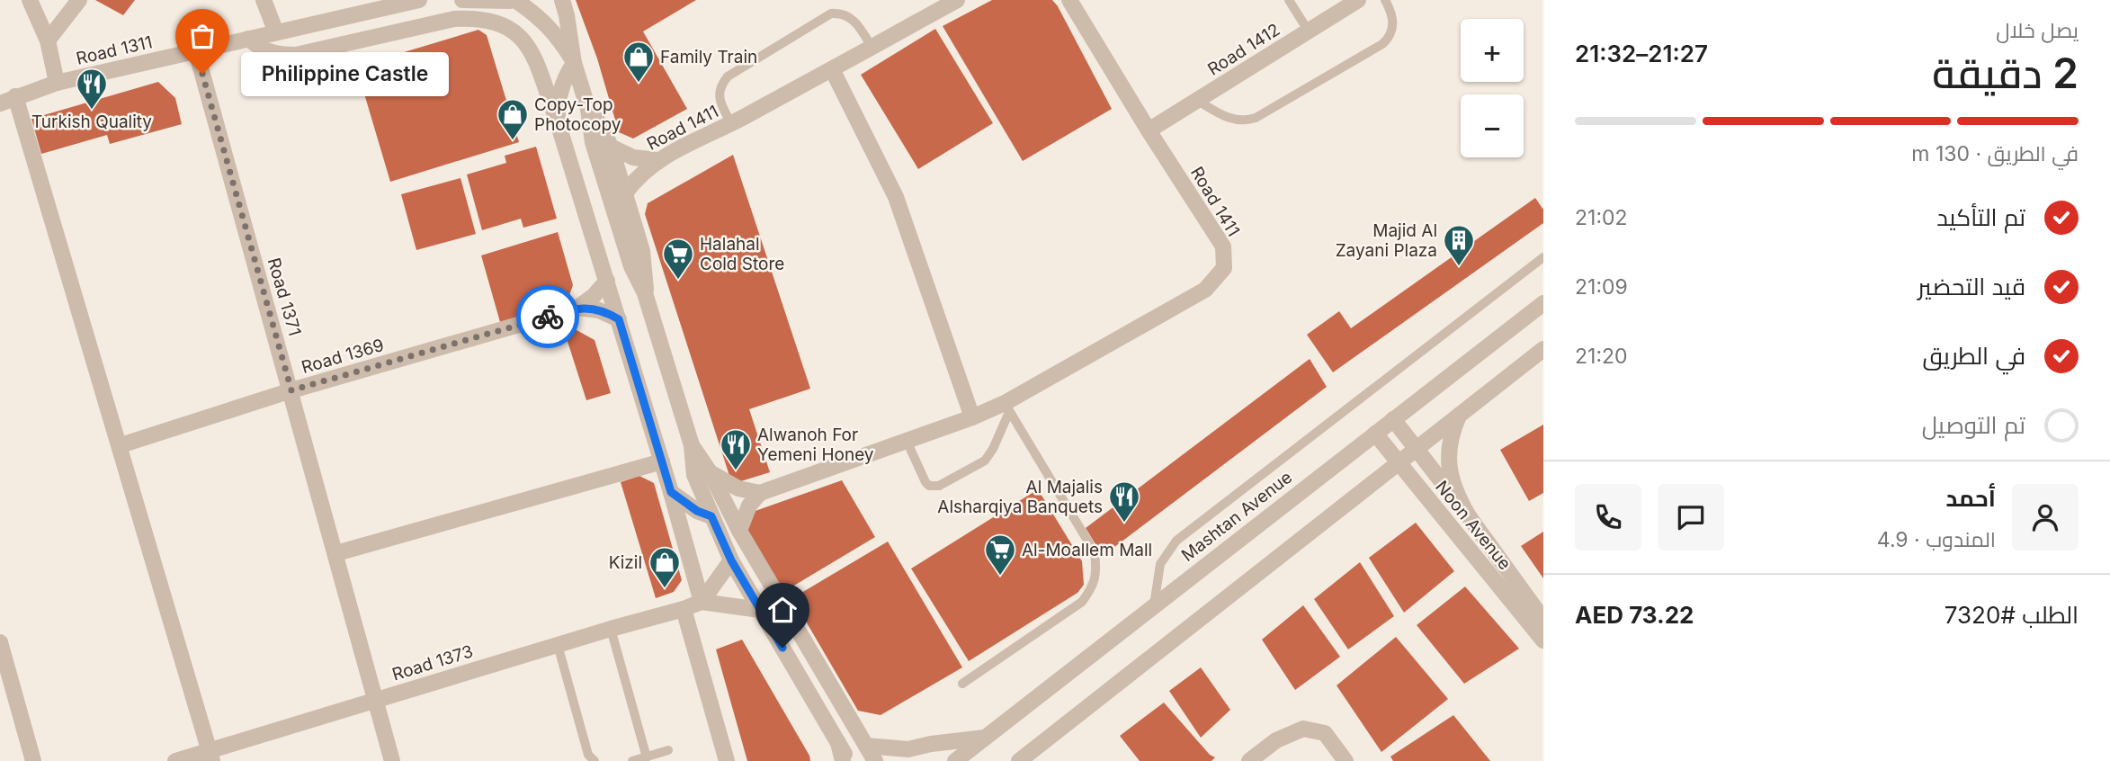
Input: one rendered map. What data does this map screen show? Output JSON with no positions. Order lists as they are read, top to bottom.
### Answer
{
  "streets": {
    "street": [
      "Road 1412",
      "Road 1311",
      "Road 1411",
      "Road 1371",
      "Road 1369",
      "Mashtan Avenue",
      "Noon Avenue",
      "Road 1373"
    ]
  },
  "crossings": [
    ["Road 1412", "Road 1411"],
    ["Road 1311", "Road 1371"],
    ["Road 1371", "Road 1369"],
    ["Road 1371", "Road 1373"],
    ["Mashtan Avenue", "Noon Avenue"]
  ],
  "places": {
    "other": ["Philippine Castle"],
    "shop": ["Family Train", "Copy-Top Photocopy", "Kizil"],
    "restaurant": ["Turkish Quality", "Alwanoh For Yemeni Honey", "Al Majalis Alsharqiya Banquets"],
    "building": ["Majid Al Zayani Plaza"],
    "supermarket": ["Halahal Cold Store", "Al-Moallem Mall"]
  },
  "page": {
    "heading": ["2 دقيقة", "يصل خلال", "21:27–21:32"],
    "panel": [
      "أحمد",
      "المندوب · 4.9",
      "الطلب #7320",
      "AED 73.22"
    ],
    "map_buttons": ["+", "−"],
    "bubble": "Philippine Castle",
    "bar": "في الطريق · 130 m",
    "list": [
      ["تم التأكيد", "21:02"],
      ["قيد التحضير", "21:09"],
      ["في الطريق", "21:20"],
      "تم التوصيل"
    ]
  }
}
